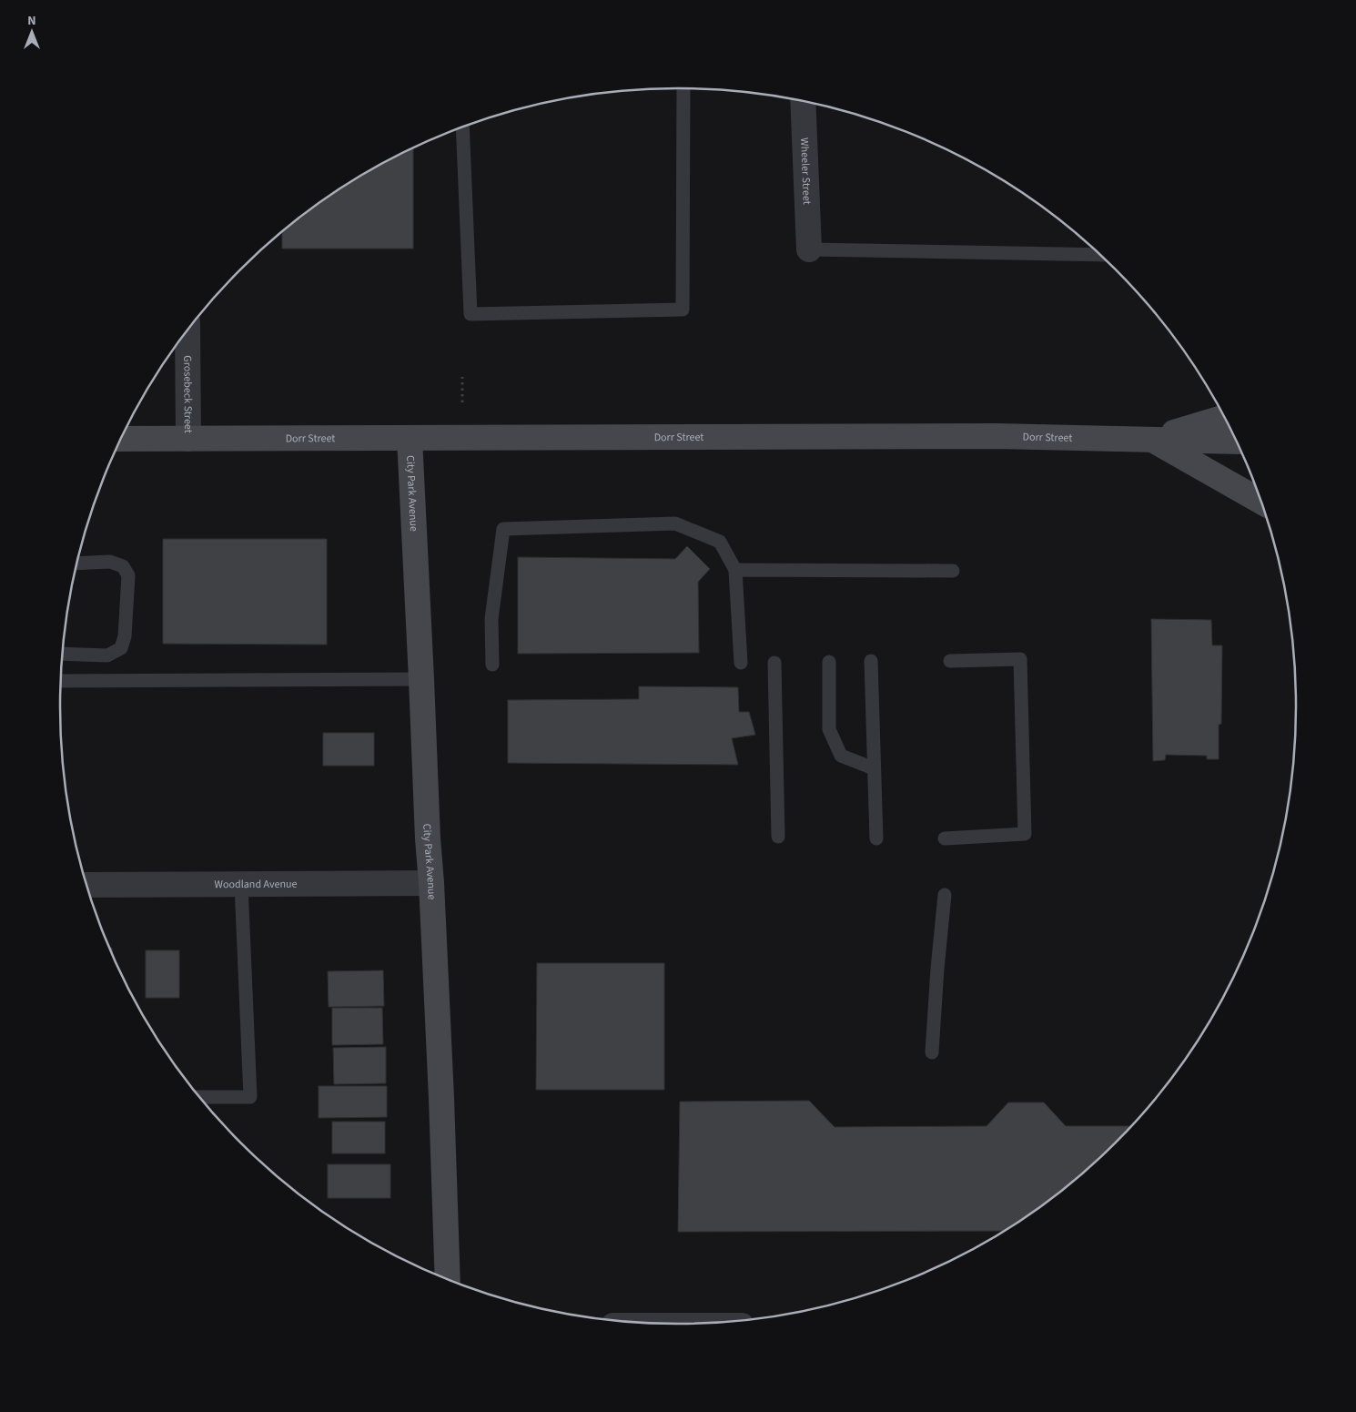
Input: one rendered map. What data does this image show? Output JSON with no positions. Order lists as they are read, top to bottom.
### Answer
{
  "streets": {
    "main road": ["Dorr Street", "City Park Avenue"],
    "street": ["Wheeler Street", "Grosebeck Street", "Woodland Avenue"]
  },
  "crossings": [
    ["Grosebeck Street", "Dorr Street"],
    ["Dorr Street", "City Park Avenue"],
    ["City Park Avenue", "Woodland Avenue"]
  ],
  "north": "top"
}
